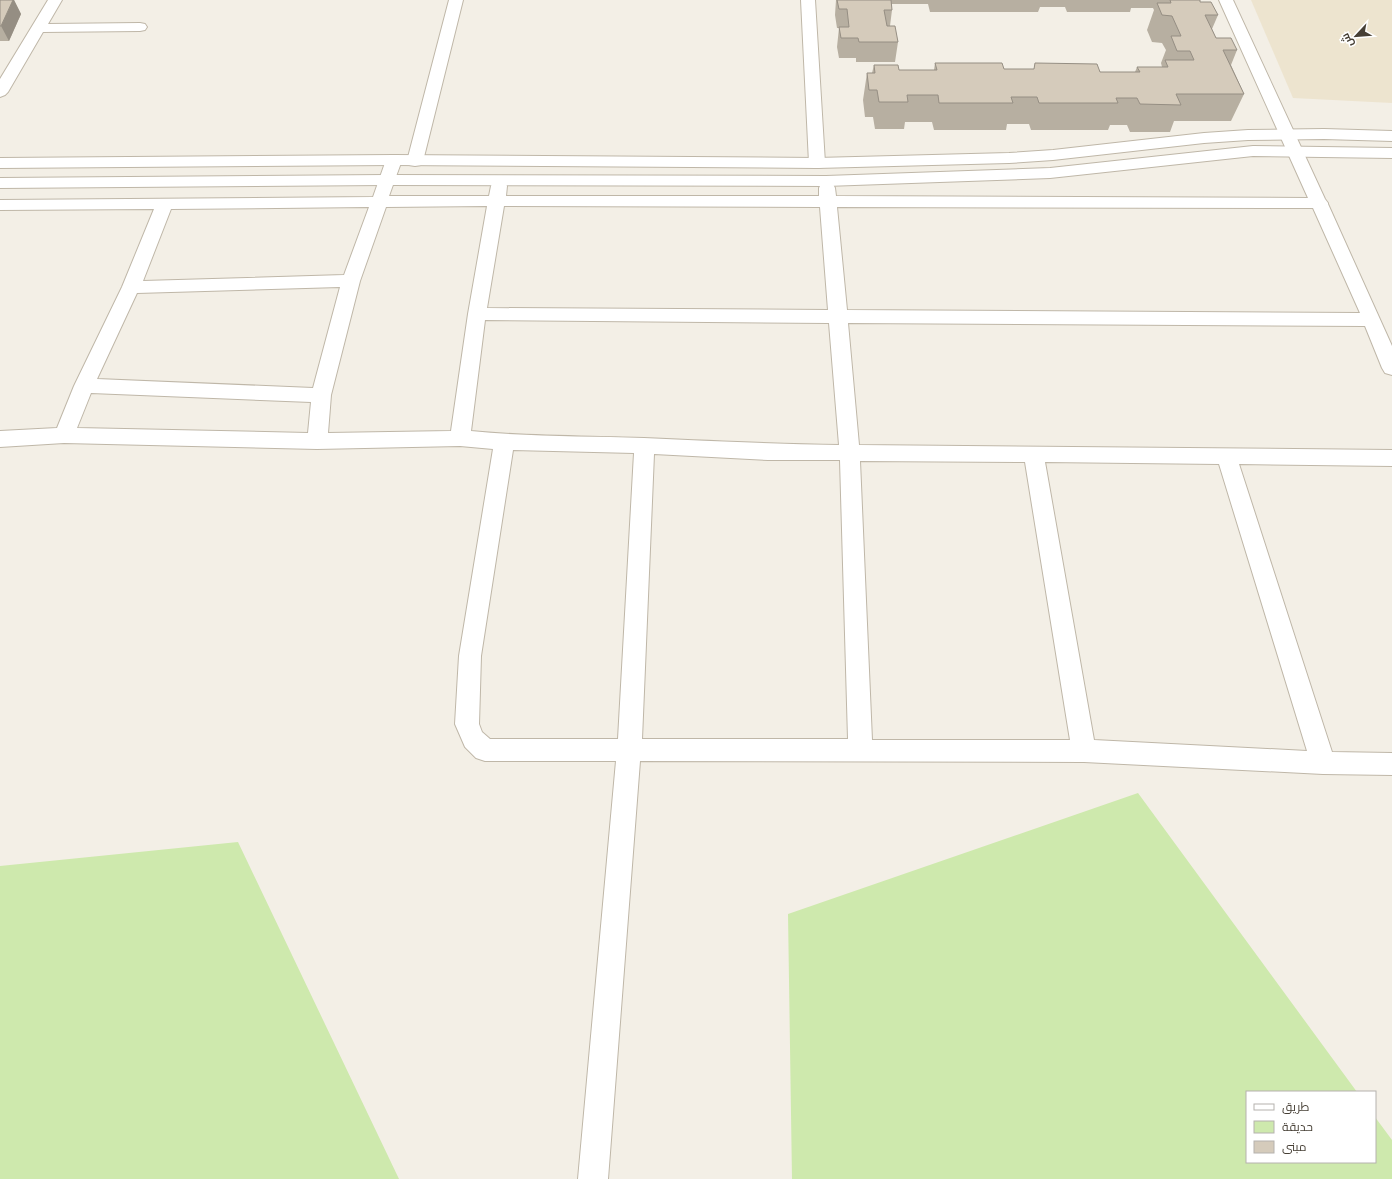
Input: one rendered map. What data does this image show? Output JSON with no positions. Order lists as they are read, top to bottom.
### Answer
{
  "legend": ["طريق", "حديقة", "مبنى"],
  "north": "bottom left"
}
